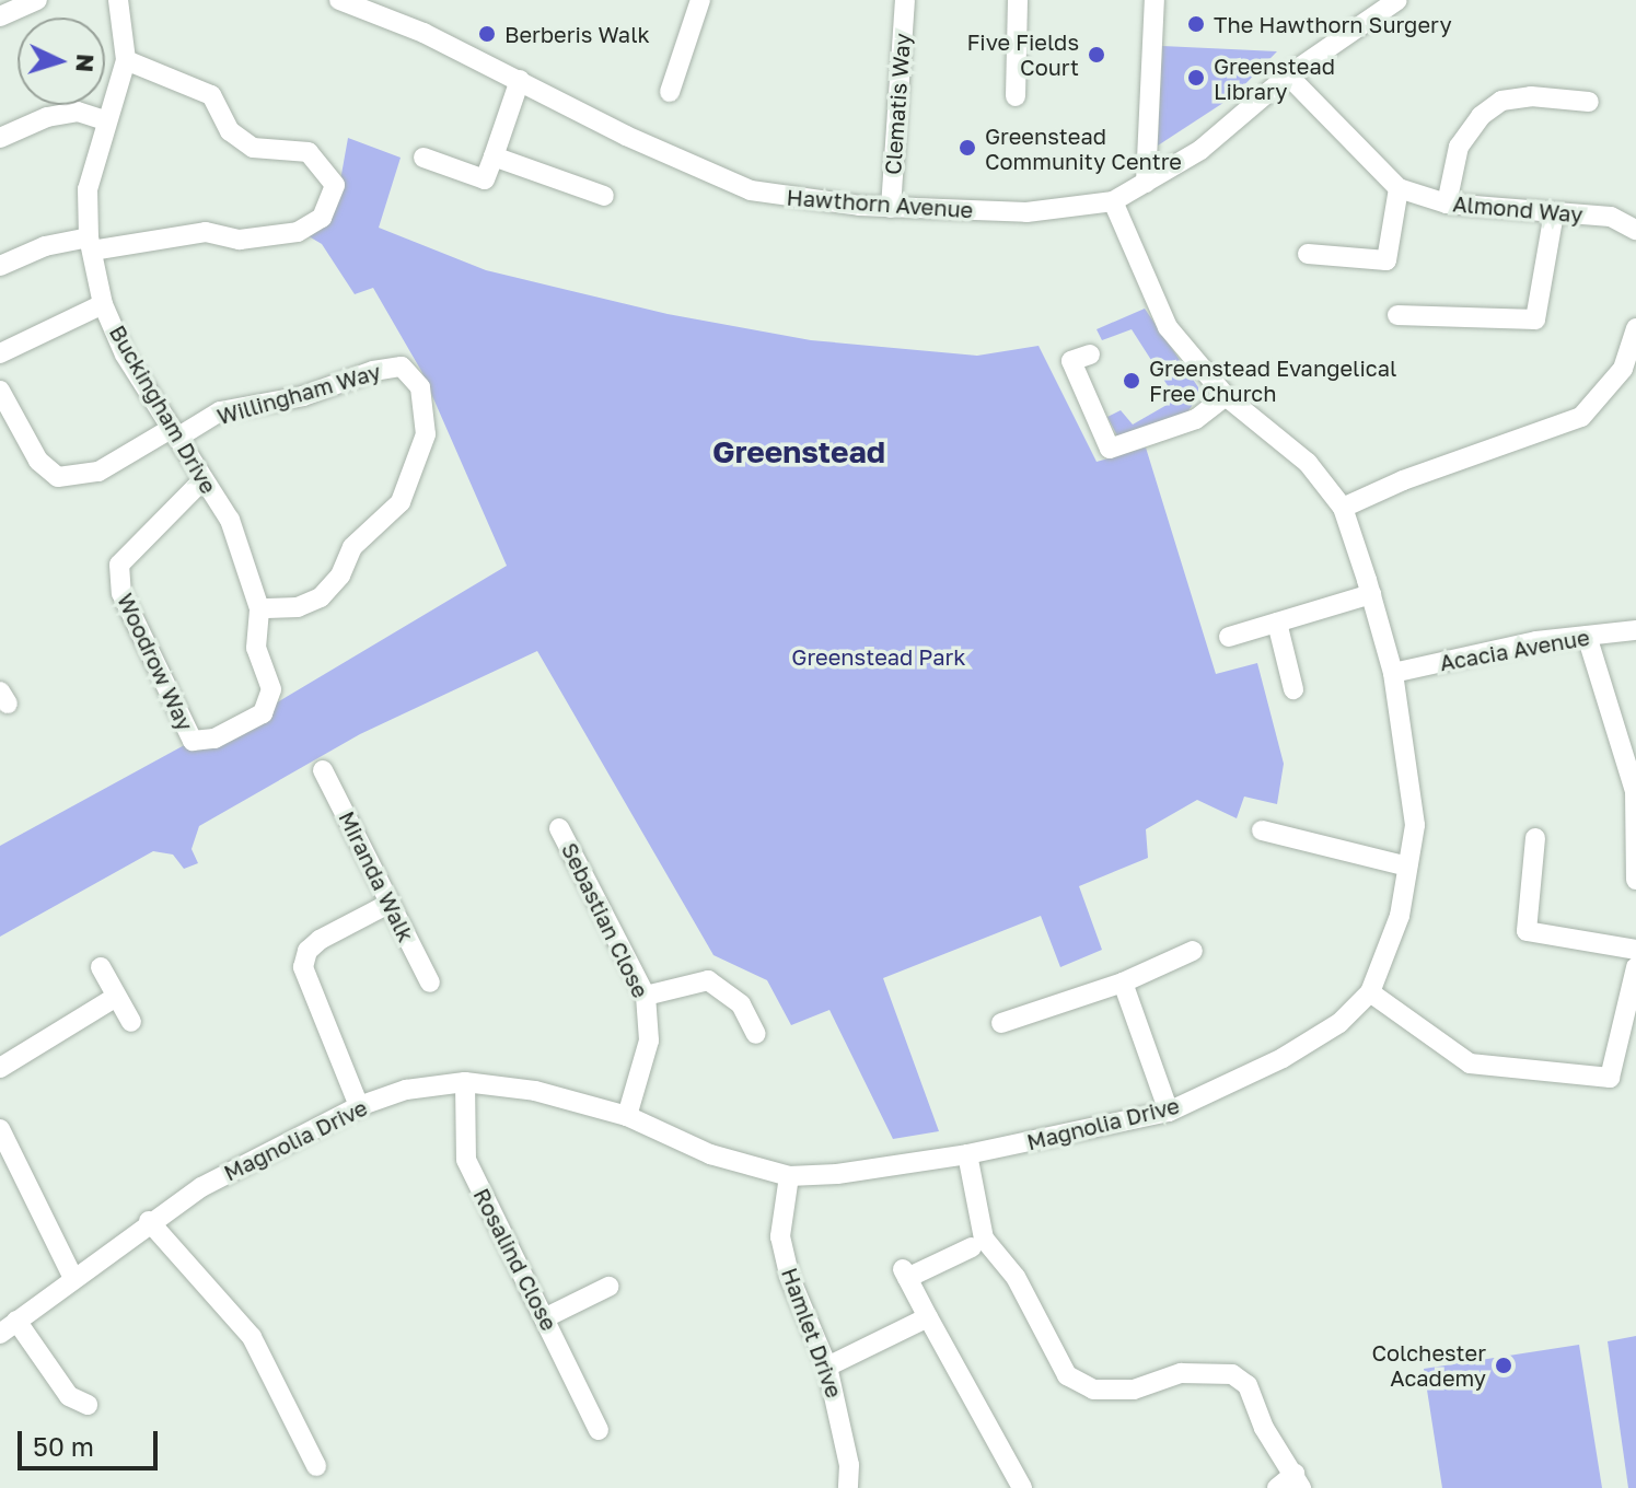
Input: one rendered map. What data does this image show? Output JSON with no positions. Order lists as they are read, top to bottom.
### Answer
{
  "streets": {
    "street": [
      "Clematis Way",
      "Hawthorn Avenue",
      "Almond Way",
      "Willingham Way",
      "Buckingham Drive",
      "Acacia Avenue",
      "Woodrow Way",
      "Miranda Walk",
      "Sebastian Close",
      "Magnolia Drive",
      "Rosalind Close",
      "Hamlet Drive"
    ]
  },
  "crossings": [
    ["Clematis Way", "Hawthorn Avenue"],
    ["Hawthorn Avenue", "Almond Way"],
    ["Hawthorn Avenue", "Magnolia Drive"],
    ["Willingham Way", "Buckingham Drive"],
    ["Willingham Way", "Woodrow Way"],
    ["Buckingham Drive", "Woodrow Way"],
    ["Acacia Avenue", "Magnolia Drive"],
    ["Sebastian Close", "Magnolia Drive"],
    ["Magnolia Drive", "Rosalind Close"],
    ["Magnolia Drive", "Hamlet Drive"]
  ],
  "districts": ["Greenstead"],
  "parks": ["Greenstead Park"],
  "places": [
    "The Hawthorn Surgery",
    "Berberis Walk",
    "Five Fields Court",
    "Greenstead Library",
    "Greenstead Community Centre",
    "Greenstead Evangelical Free Church",
    "Colchester Academy"
  ],
  "scale_bar": "50 m",
  "north": "right"
}
